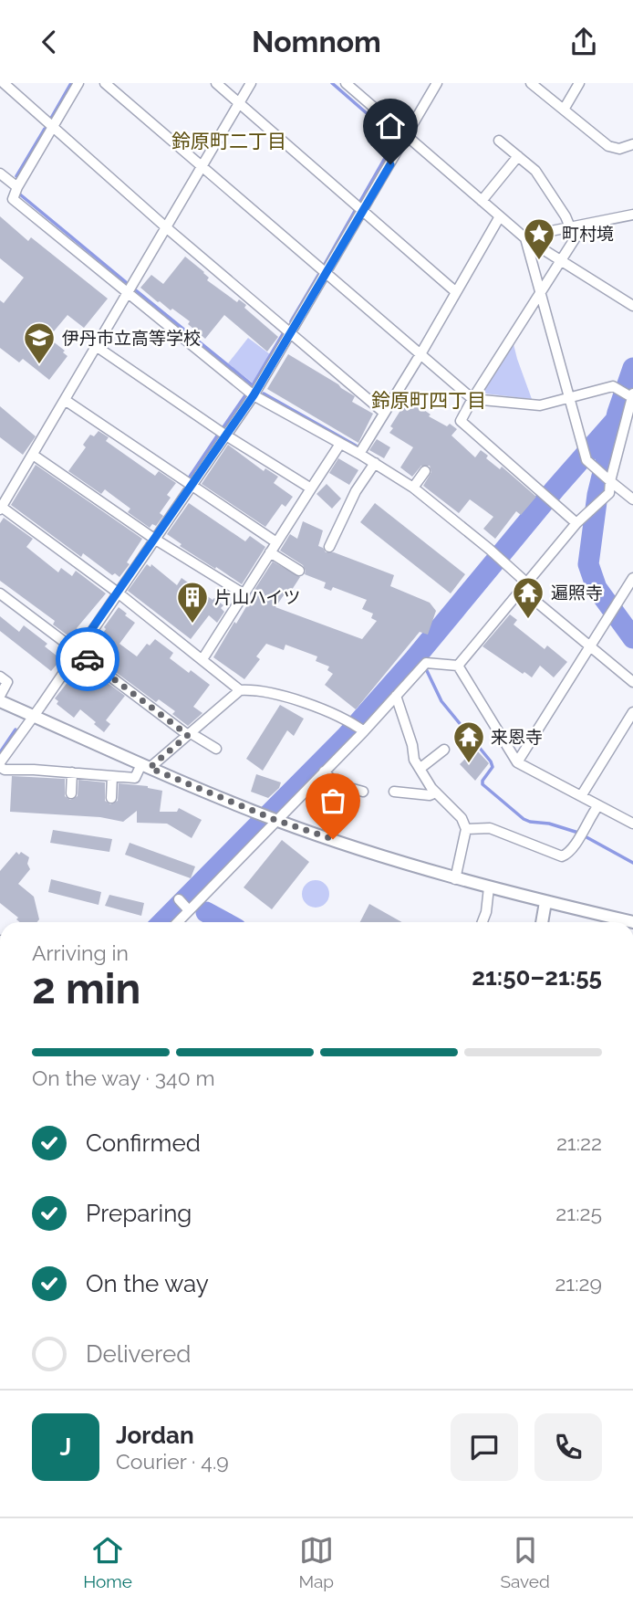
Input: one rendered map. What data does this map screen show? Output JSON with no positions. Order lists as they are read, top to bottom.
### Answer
{
  "districts": ["鈴原町二丁目", "鈴原町四丁目"],
  "places": {
    "place": ["町村境"],
    "school or university": ["伊丹市立高等学校"],
    "temple": ["遍照寺", "来恩寺"],
    "building": ["片山ハイツ"]
  },
  "page": {
    "header": "Nomnom",
    "heading": ["2 min", "Arriving in", "21:50–21:55"],
    "panel": ["Jordan", "Courier · 4.9"],
    "bar": "On the way · 340 m",
    "list": [
      ["Confirmed", "21:22"],
      ["Preparing", "21:25"],
      ["On the way", "21:29"],
      "Delivered"
    ],
    "round": "J",
    "tabs": ["Home", "Map", "Saved"]
  }
}
